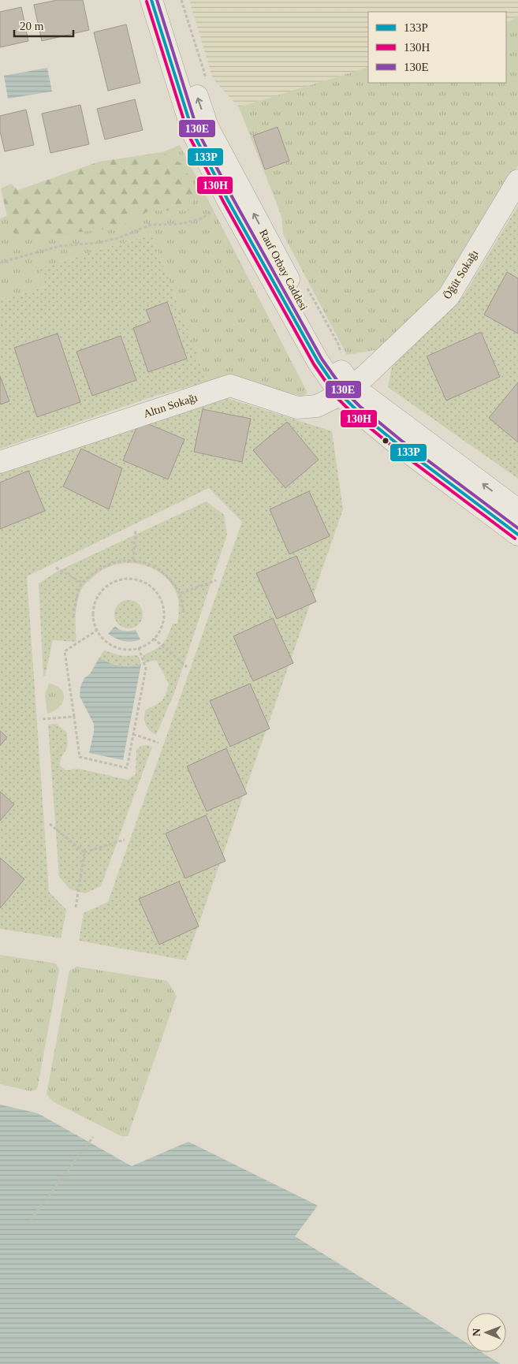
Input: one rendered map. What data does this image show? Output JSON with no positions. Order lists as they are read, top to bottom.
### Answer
{
  "streets": {
    "street": ["Rauf Orbay Caddesi", "Öğüt Sokağı", "Altın Sokağı"]
  },
  "crossings": [
    ["Rauf Orbay Caddesi", "Öğüt Sokağı"],
    ["Rauf Orbay Caddesi", "Altın Sokağı"],
    ["Öğüt Sokağı", "Altın Sokağı"]
  ],
  "lines": ["transit line 133P", "transit line 130E", "transit line 130H"],
  "legend": ["133P", "130H", "130E"],
  "scale_bar": "20 m",
  "north": "left"
}
